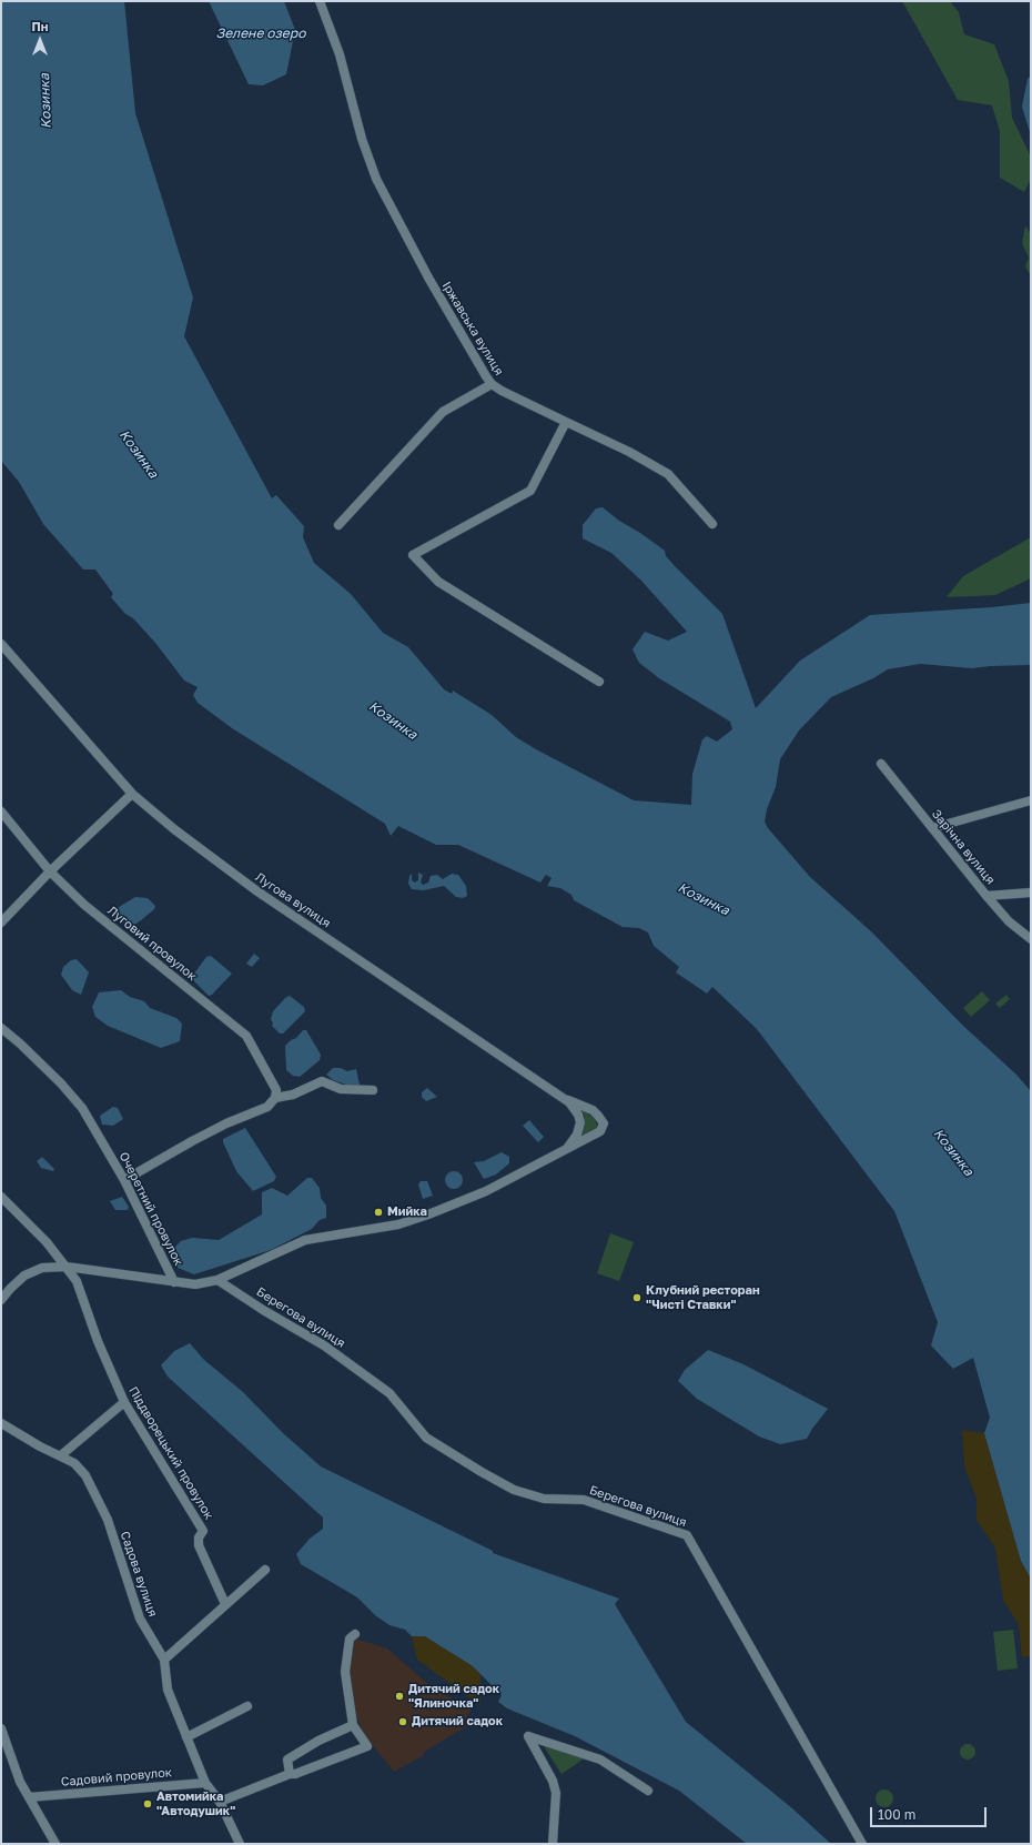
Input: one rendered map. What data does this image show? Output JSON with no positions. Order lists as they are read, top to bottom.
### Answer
{
  "streets": {
    "street": [
      "Іржавська вулиця",
      "Зарічна вулиця",
      "Лугова вулиця",
      "Луговий провулок",
      "Очеретний провулок",
      "Берегова вулиця",
      "Піддворецький провулок",
      "Садова вулиця",
      "Садовий провулок"
    ]
  },
  "crossings": [
    ["Садова вулиця", "Садовий провулок"]
  ],
  "water": ["Зелене озеро", "Козинка"],
  "places": [
    "Мийка",
    "Клубний ресторан \"Чисті Ставки\"",
    "Дитячий садок \"Ялиночка\"",
    "Дитячий садок",
    "Автомийка \"Автодушик\""
  ],
  "scale_bar": "100 m",
  "north": "top"
}
